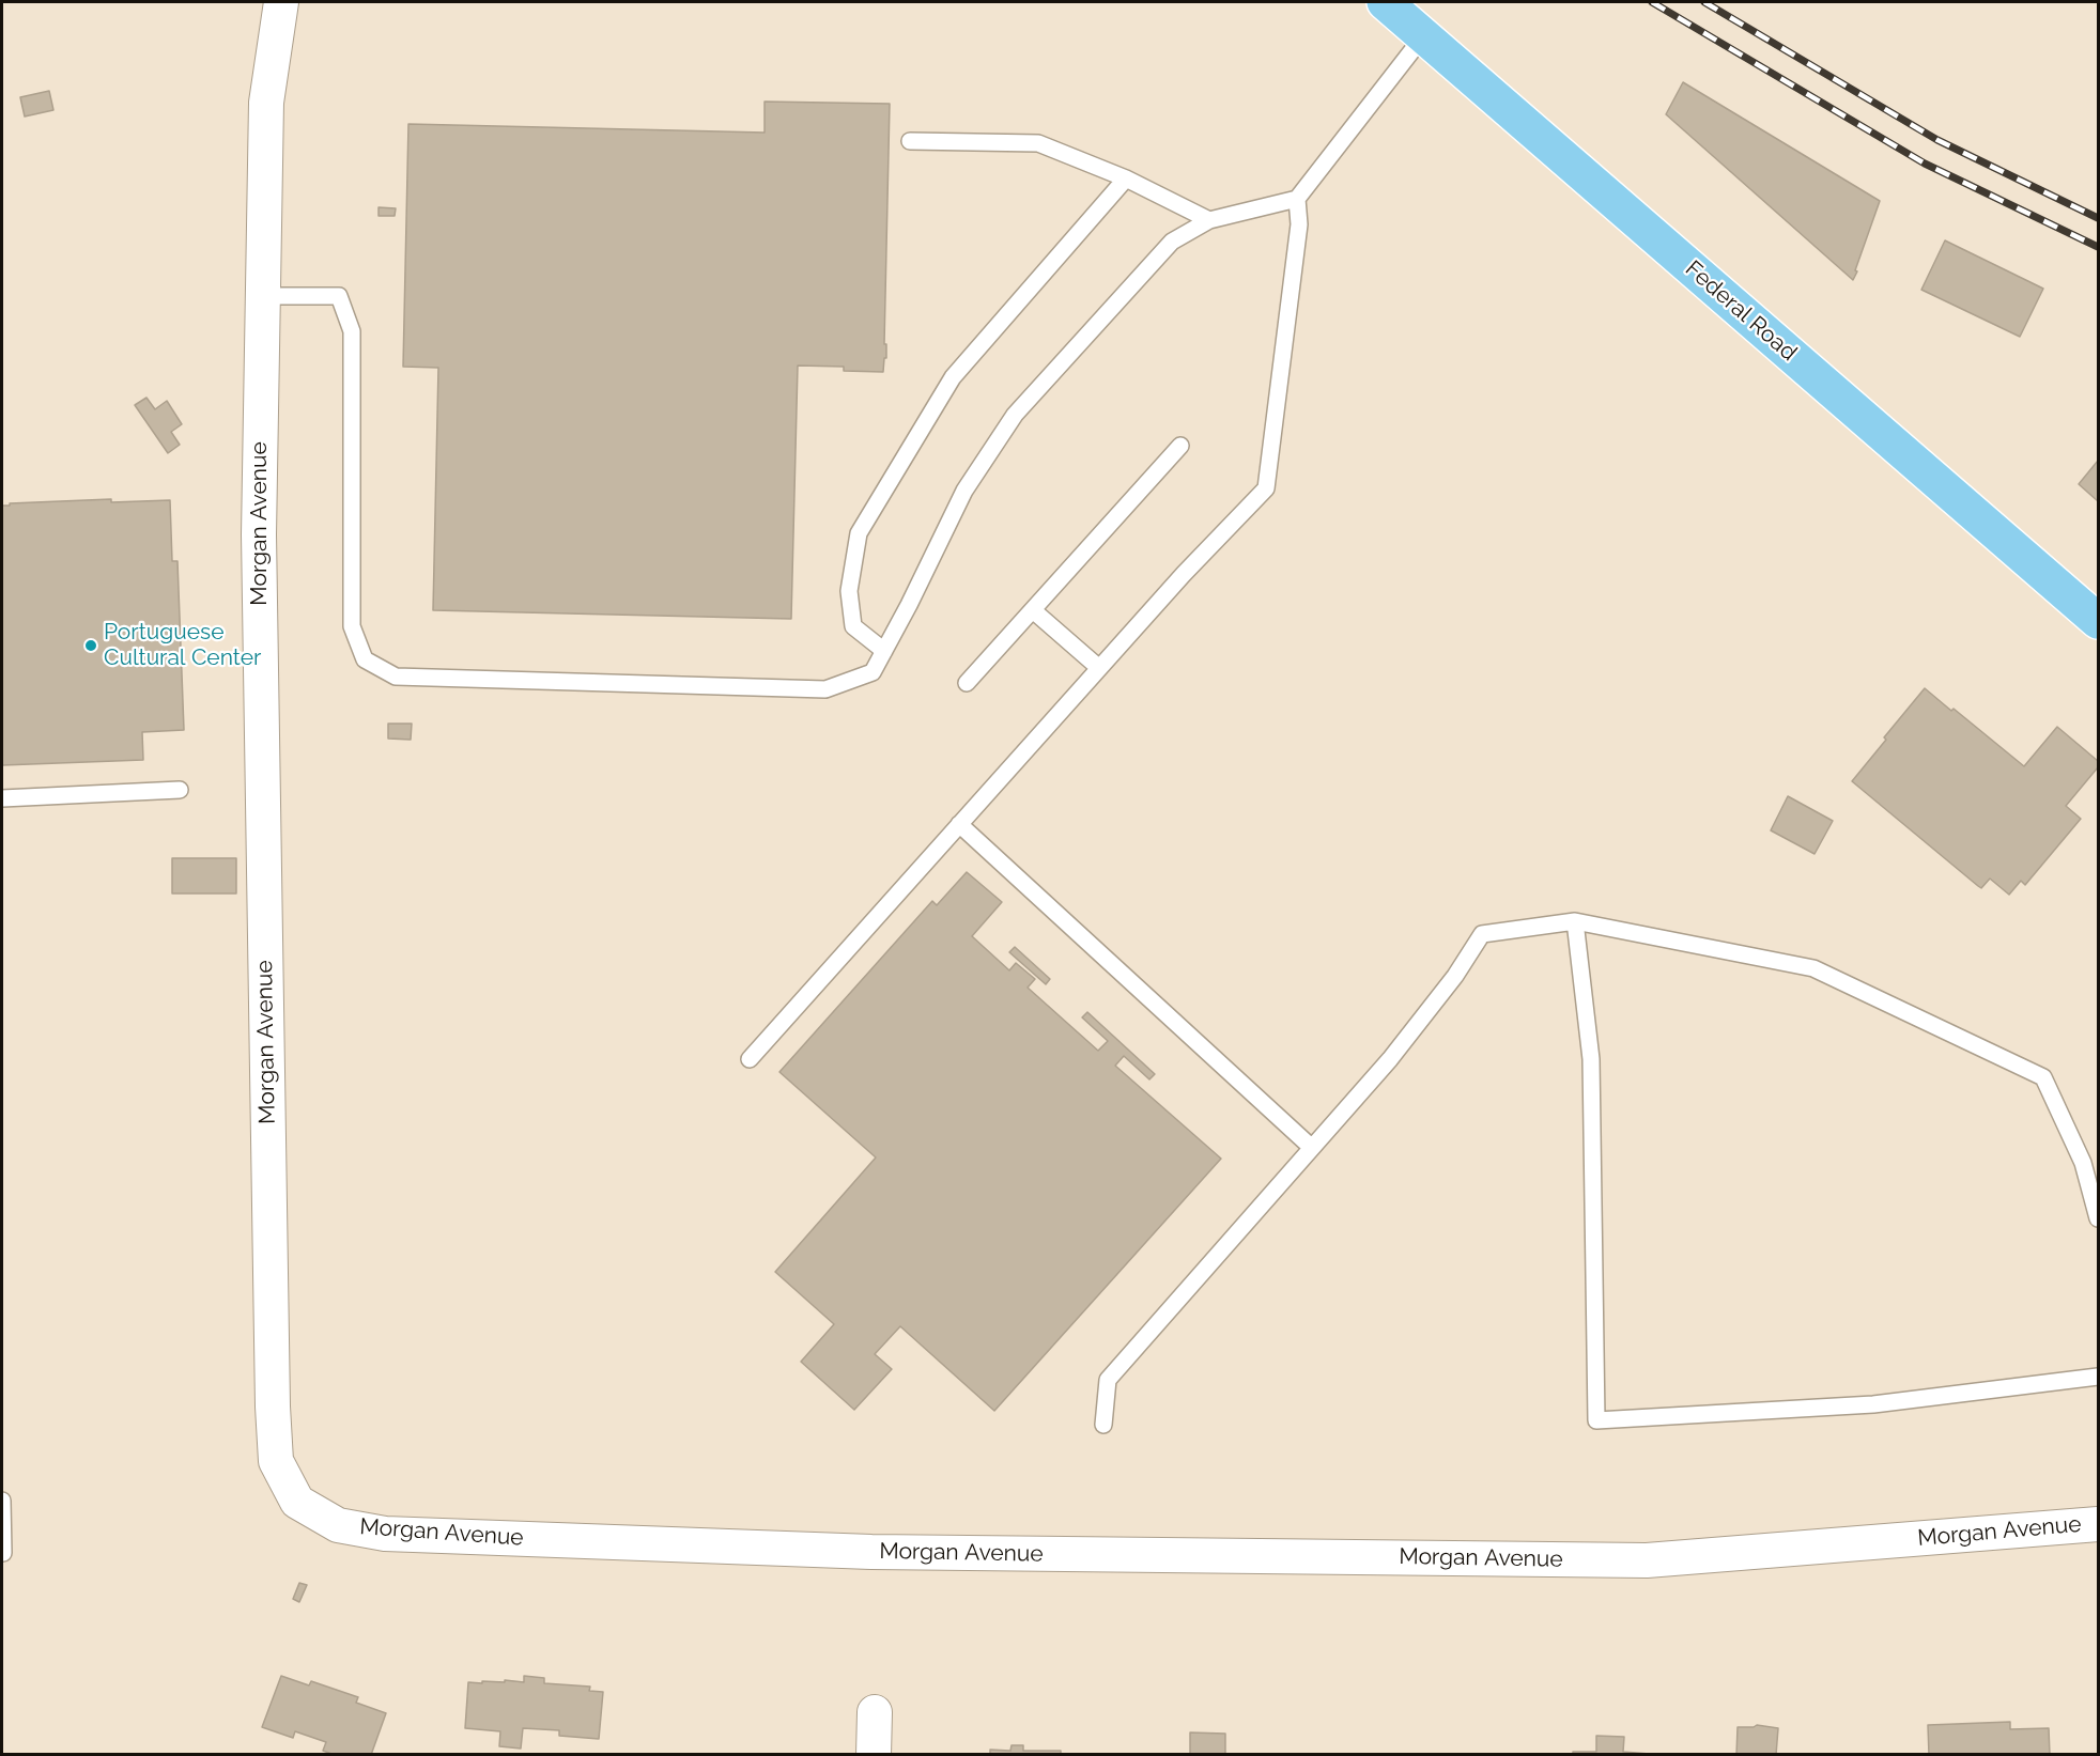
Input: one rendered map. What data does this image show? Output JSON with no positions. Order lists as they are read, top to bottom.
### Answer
{
  "streets": {
    "main road": ["Federal Road"],
    "street": ["Morgan Avenue"]
  },
  "places": ["Portuguese Cultural Center"]
}
